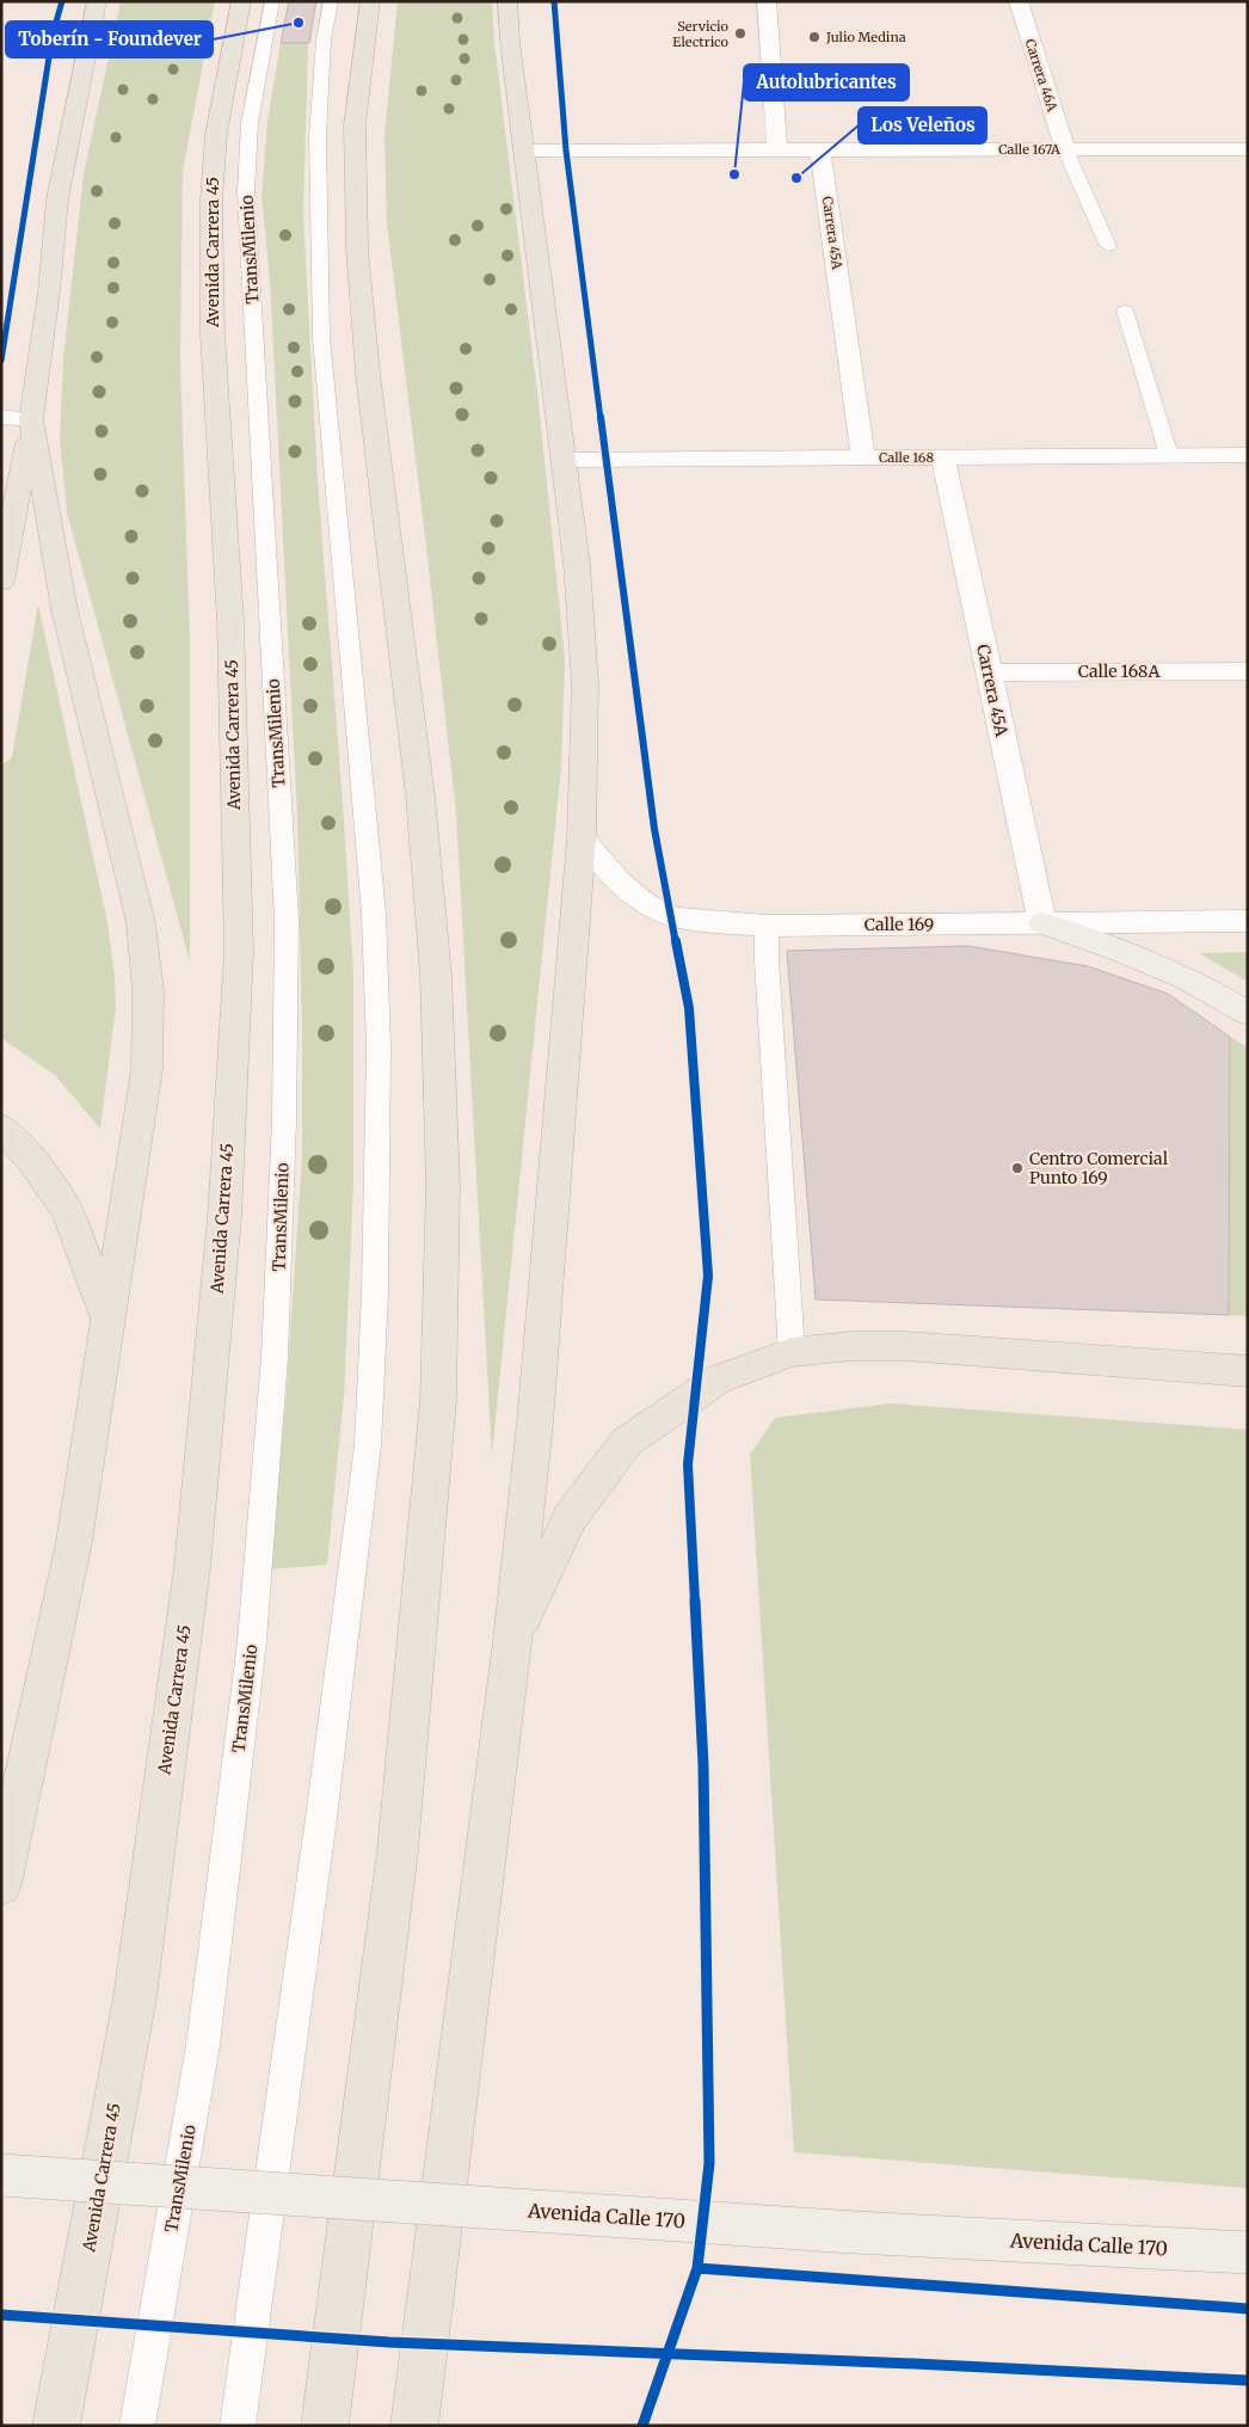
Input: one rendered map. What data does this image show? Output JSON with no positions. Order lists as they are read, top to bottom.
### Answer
{
  "streets": {
    "highway": ["Avenida Carrera 45"],
    "main road": ["Avenida Calle 170"],
    "street": [
      "Carrera 46A",
      "Calle 167A",
      "Carrera 45A",
      "Calle 168",
      "Calle 168A",
      "Calle 169"
    ],
    "lane": ["TransMilenio"]
  },
  "crossings": [
    ["Carrera 46A", "Calle 167A"],
    ["Calle 167A", "Carrera 45A"],
    ["Carrera 45A", "Calle 168"],
    ["Carrera 45A", "Calle 168A"],
    ["Carrera 45A", "Calle 169"]
  ],
  "places": [
    "Toberín - Foundever",
    "Servicio Electrico",
    "Julio Medina",
    "Autolubricantes",
    "Los Veleños",
    "Centro Comercial Punto 169"
  ]
}
